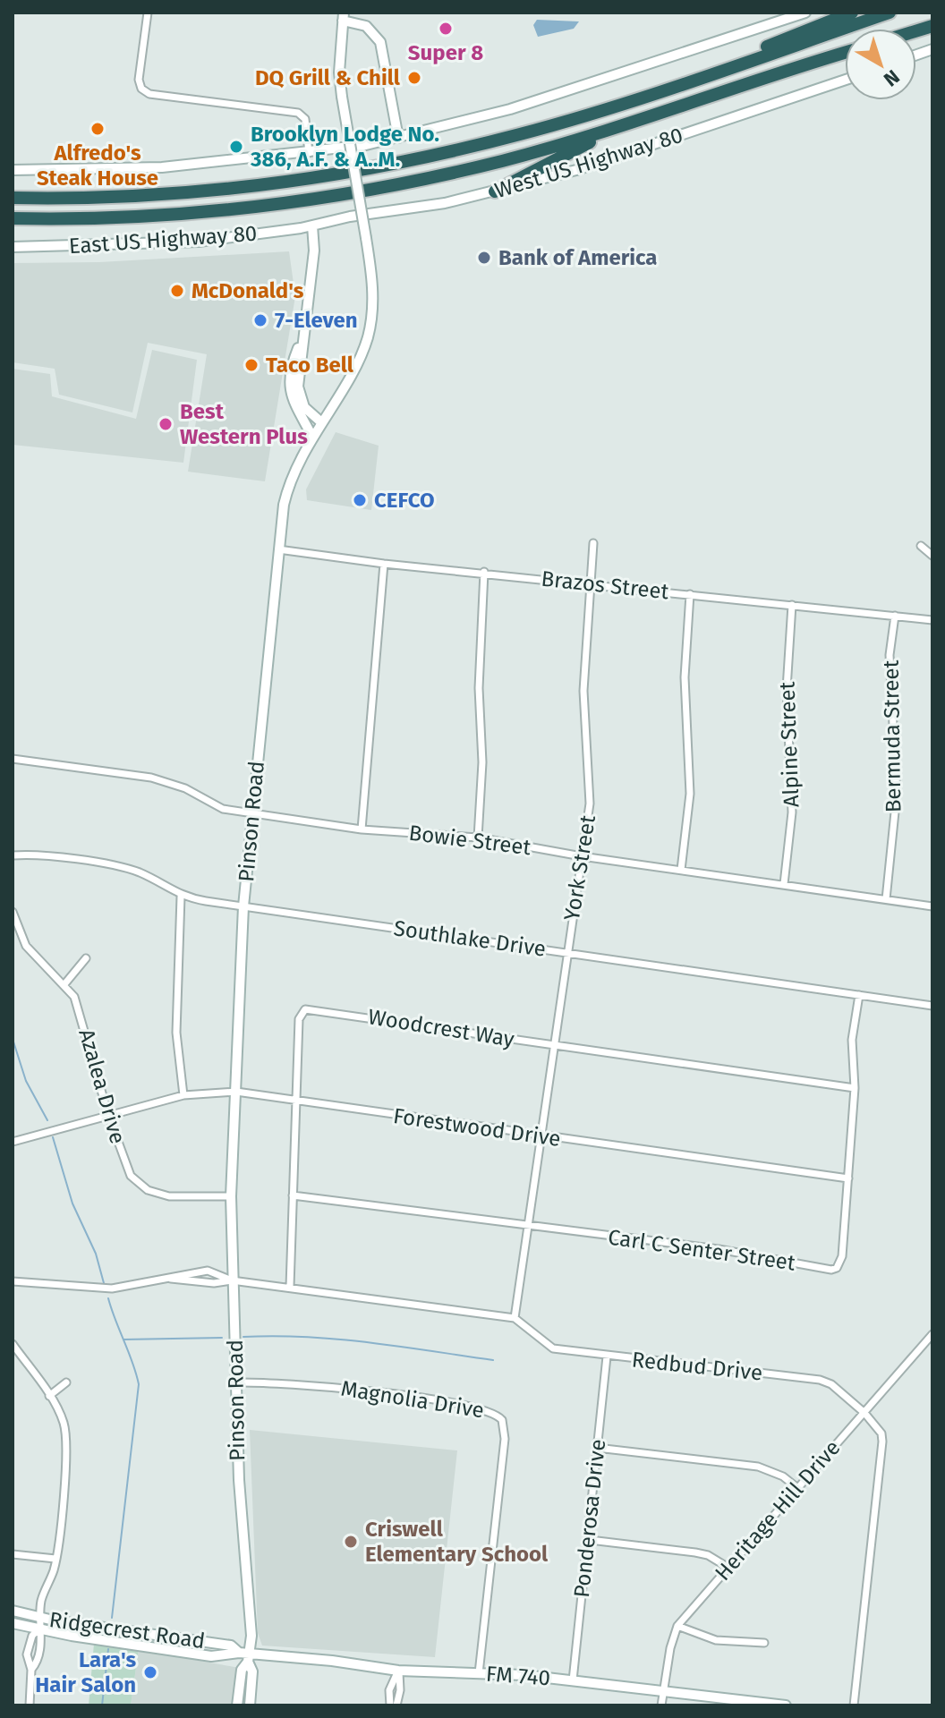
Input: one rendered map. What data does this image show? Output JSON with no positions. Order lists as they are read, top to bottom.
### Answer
{
  "streets": {
    "main road": [
      "West US Highway 80",
      "East US Highway 80",
      "Pinson Road",
      "Ridgecrest Road",
      "FM 740"
    ],
    "street": [
      "Brazos Street",
      "Bermuda Street",
      "Alpine Street",
      "Bowie Street",
      "York Street",
      "Southlake Drive",
      "Woodcrest Way",
      "Azalea Drive",
      "Forestwood Drive",
      "Carl C Senter Street",
      "Redbud Drive",
      "Magnolia Drive",
      "Heritage Hill Drive",
      "Ponderosa Drive"
    ]
  },
  "crossings": [
    ["West US Highway 80", "East US Highway 80"],
    ["Brazos Street", "Bermuda Street"],
    ["Brazos Street", "Alpine Street"],
    ["Brazos Street", "Pinson Road"],
    ["Brazos Street", "York Street"],
    ["Bermuda Street", "Bowie Street"],
    ["Alpine Street", "Bowie Street"],
    ["Pinson Road", "Bowie Street"],
    ["Pinson Road", "Southlake Drive"],
    ["Pinson Road", "Azalea Drive"],
    ["Pinson Road", "Forestwood Drive"],
    ["Pinson Road", "Magnolia Drive"],
    ["Pinson Road", "Ridgecrest Road"],
    ["Pinson Road", "FM 740"],
    ["Bowie Street", "York Street"],
    ["York Street", "Southlake Drive"],
    ["York Street", "Woodcrest Way"],
    ["York Street", "Forestwood Drive"],
    ["York Street", "Carl C Senter Street"],
    ["York Street", "Redbud Drive"],
    ["Southlake Drive", "Carl C Senter Street"],
    ["Woodcrest Way", "Forestwood Drive"],
    ["Woodcrest Way", "Carl C Senter Street"],
    ["Azalea Drive", "Forestwood Drive"],
    ["Forestwood Drive", "Carl C Senter Street"],
    ["Redbud Drive", "Heritage Hill Drive"],
    ["Redbud Drive", "Ponderosa Drive"],
    ["Magnolia Drive", "FM 740"],
    ["Heritage Hill Drive", "FM 740"],
    ["Ponderosa Drive", "FM 740"],
    ["Ridgecrest Road", "FM 740"]
  ],
  "places": [
    "Super 8",
    "DQ Grill & Chill",
    "Alfredo's Steak House",
    "Brooklyn Lodge No. 386, A.F. & A..M.",
    "Bank of America",
    "McDonald's",
    "7-Eleven",
    "Taco Bell",
    "Best Western Plus",
    "CEFCO",
    "Criswell Elementary School",
    "Lara's Hair Salon"
  ],
  "north": "bottom right"
}
